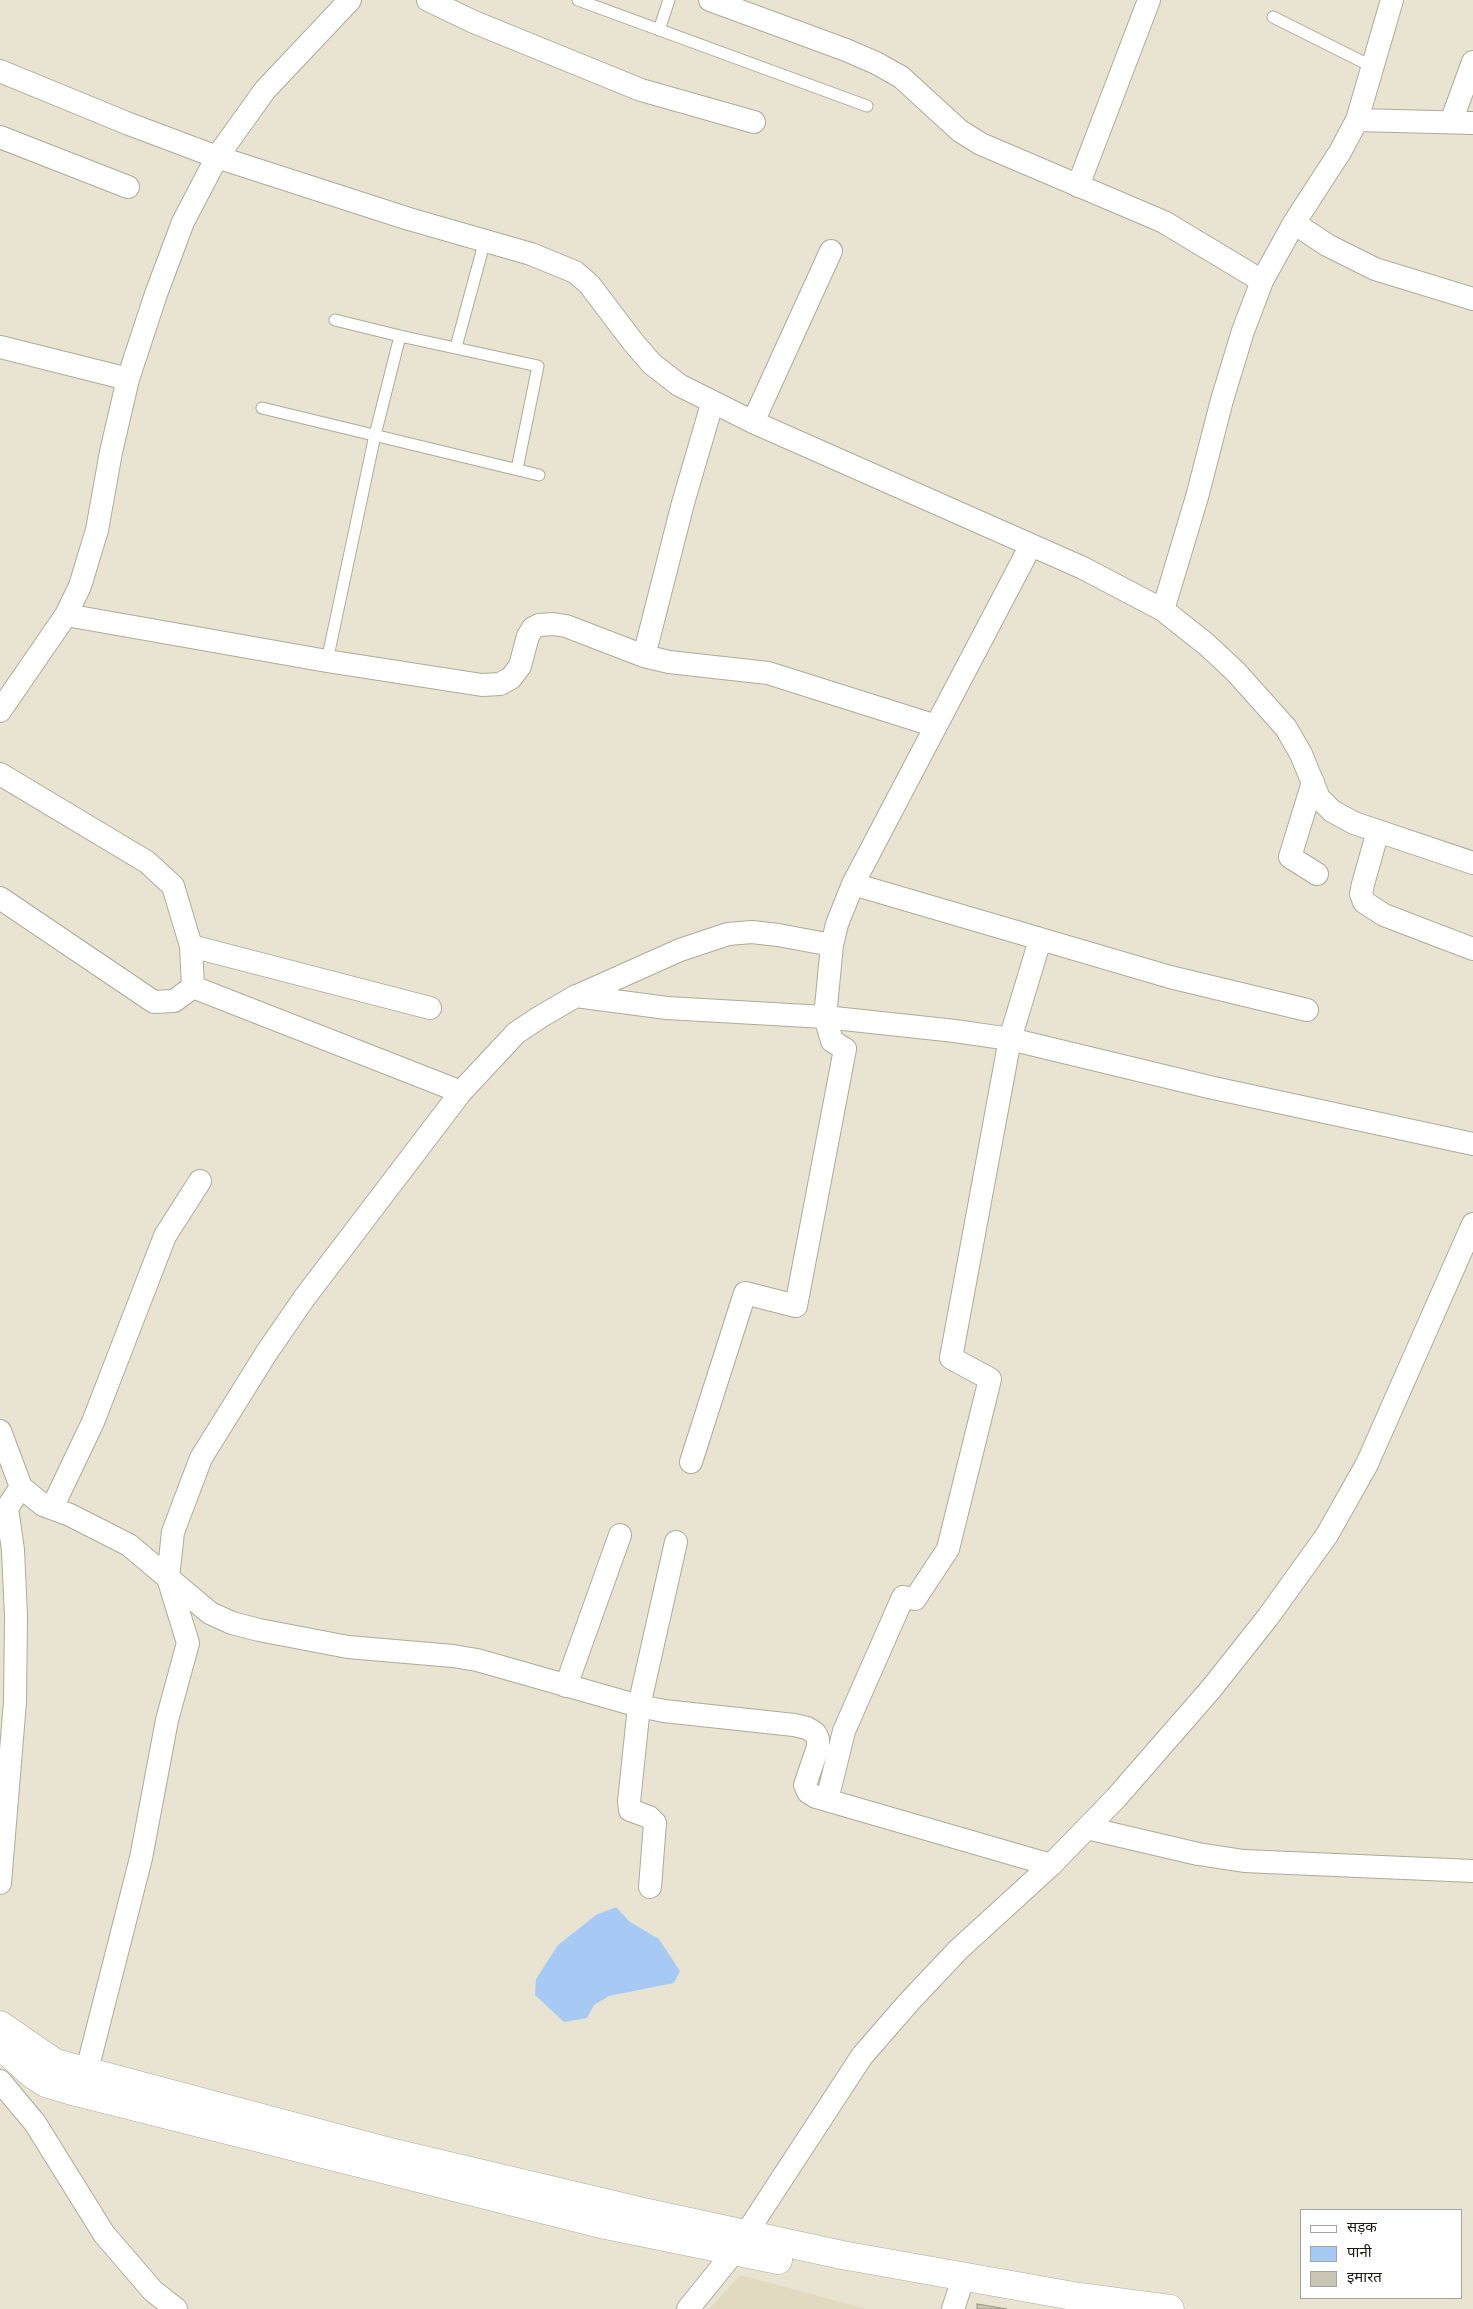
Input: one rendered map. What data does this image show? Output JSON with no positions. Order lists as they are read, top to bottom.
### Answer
{
  "legend": ["सड़क", "पानी", "इमारत"]
}
